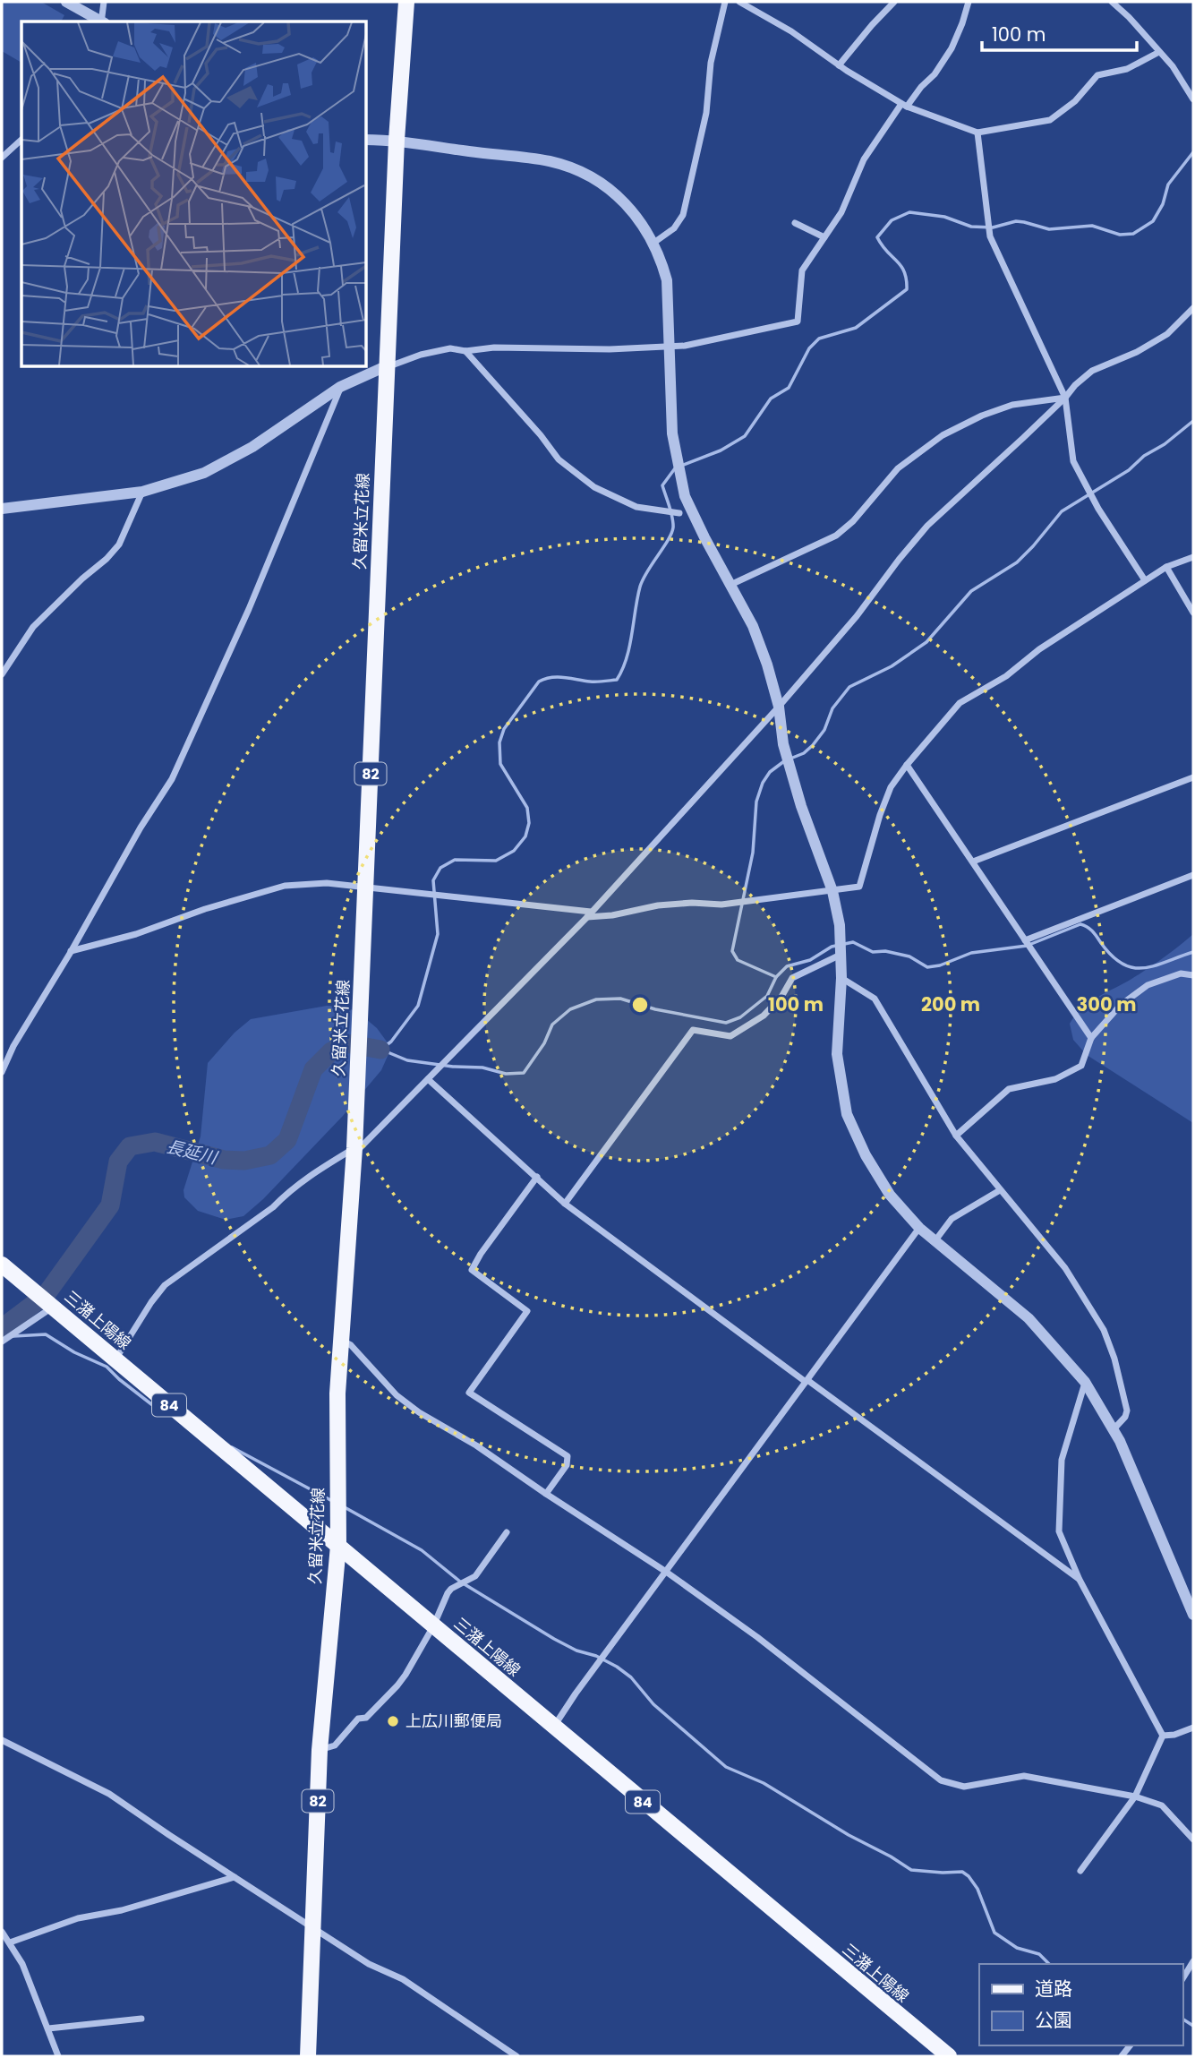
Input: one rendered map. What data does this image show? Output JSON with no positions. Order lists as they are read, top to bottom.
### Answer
{
  "streets": {
    "main road": [
      "久留米立花線",
      "82",
      "三潴上陽線",
      "84"
    ]
  },
  "crossings": [
    ["久留米立花線", "三潴上陽線"]
  ],
  "water": ["長延川"],
  "places": ["上広川郵便局"],
  "legend": ["道路", "公園"],
  "scale_bar": "100 m",
  "rings": ["100 m", "200 m", "300 m"]
}
